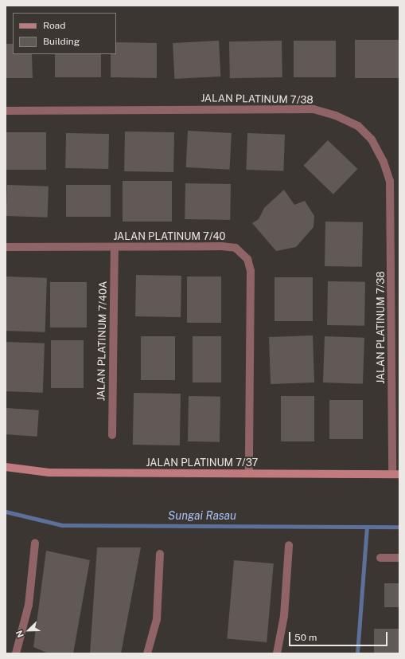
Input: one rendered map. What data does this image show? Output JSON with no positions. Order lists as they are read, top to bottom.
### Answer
{
  "streets": {
    "street": [
      "JALAN PLATINUM 7/38",
      "JALAN PLATINUM 7/40",
      "JALAN PLATINUM 7/40A",
      "JALAN PLATINUM 7/37"
    ]
  },
  "crossings": [
    ["JALAN PLATINUM 7/38", "JALAN PLATINUM 7/37"],
    ["JALAN PLATINUM 7/40", "JALAN PLATINUM 7/40A"],
    ["JALAN PLATINUM 7/40", "JALAN PLATINUM 7/37"]
  ],
  "water": ["Sungai Rasau"],
  "legend": ["Road", "Building"],
  "scale_bar": "50 m",
  "north": "bottom left"
}
